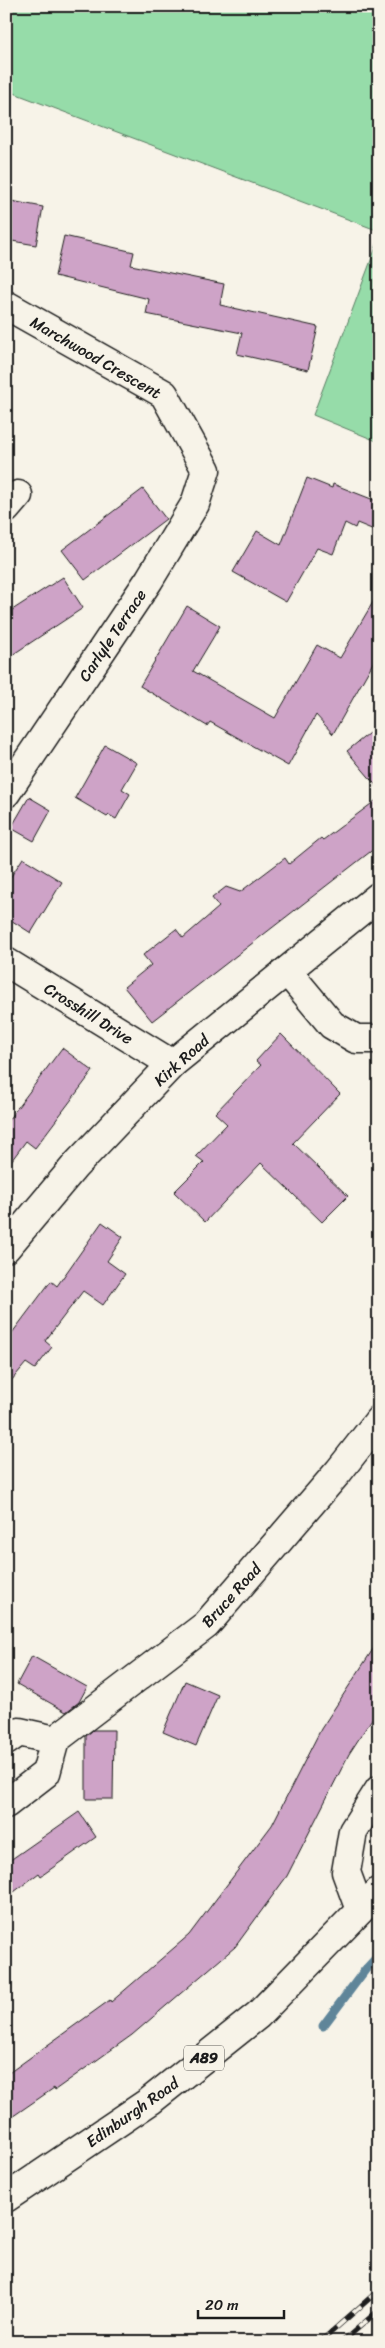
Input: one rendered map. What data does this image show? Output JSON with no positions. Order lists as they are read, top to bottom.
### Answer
{
  "streets": {
    "street": [
      "Marchwood Crescent",
      "Carlyle Terrace",
      "Crosshill Drive",
      "Kirk Road",
      "Bruce Road",
      "A89",
      "Edinburgh Road"
    ]
  },
  "crossings": [
    ["Marchwood Crescent", "Carlyle Terrace"],
    ["Crosshill Drive", "Kirk Road"]
  ],
  "scale_bar": "20 m"
}
